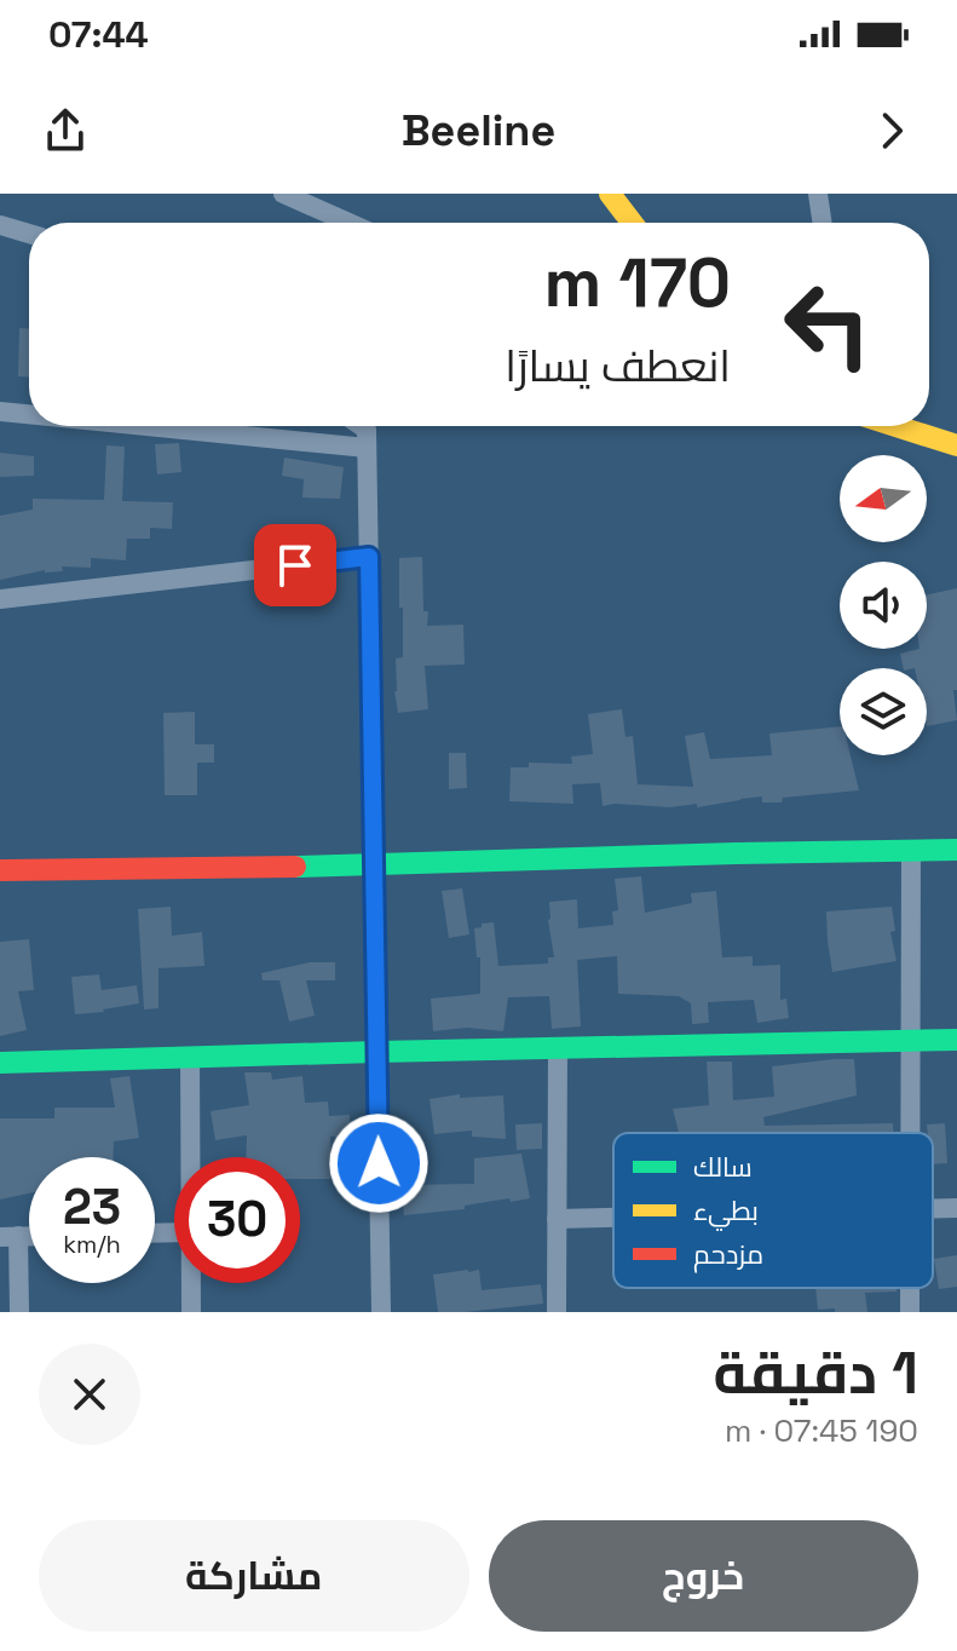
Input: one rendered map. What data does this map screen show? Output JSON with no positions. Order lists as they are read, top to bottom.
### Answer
{
  "legend": ["سالك", "بطيء", "مزدحم"],
  "north": "left",
  "page": {
    "status": "07:44",
    "header": "Beeline",
    "turn": ["170 m", "انعطف يسارًا"],
    "speed": "23 km/h",
    "limit": "30",
    "heading": ["1 دقيقة", "190 m · 07:45"],
    "buttons": ["خروج", "مشاركة"]
  }
}
